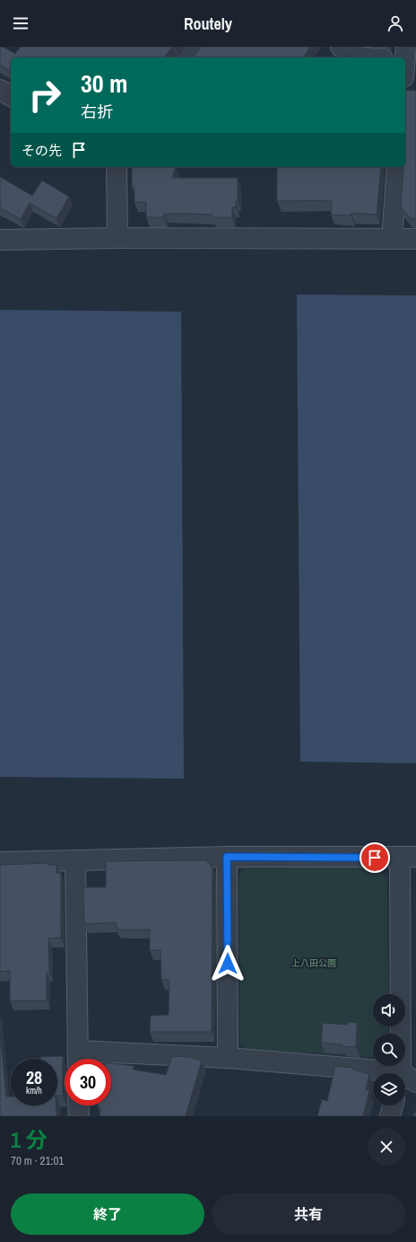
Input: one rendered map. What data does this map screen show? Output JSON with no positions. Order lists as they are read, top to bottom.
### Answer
{
  "parks": ["上八田公園"],
  "page": {
    "header": "Routely",
    "turn": ["30 m", "右折"],
    "then": "その先",
    "speed": "28 km/h",
    "limit": "30",
    "heading": ["1 分", "70 m · 21:01"],
    "buttons": ["終了", "共有"]
  }
}
